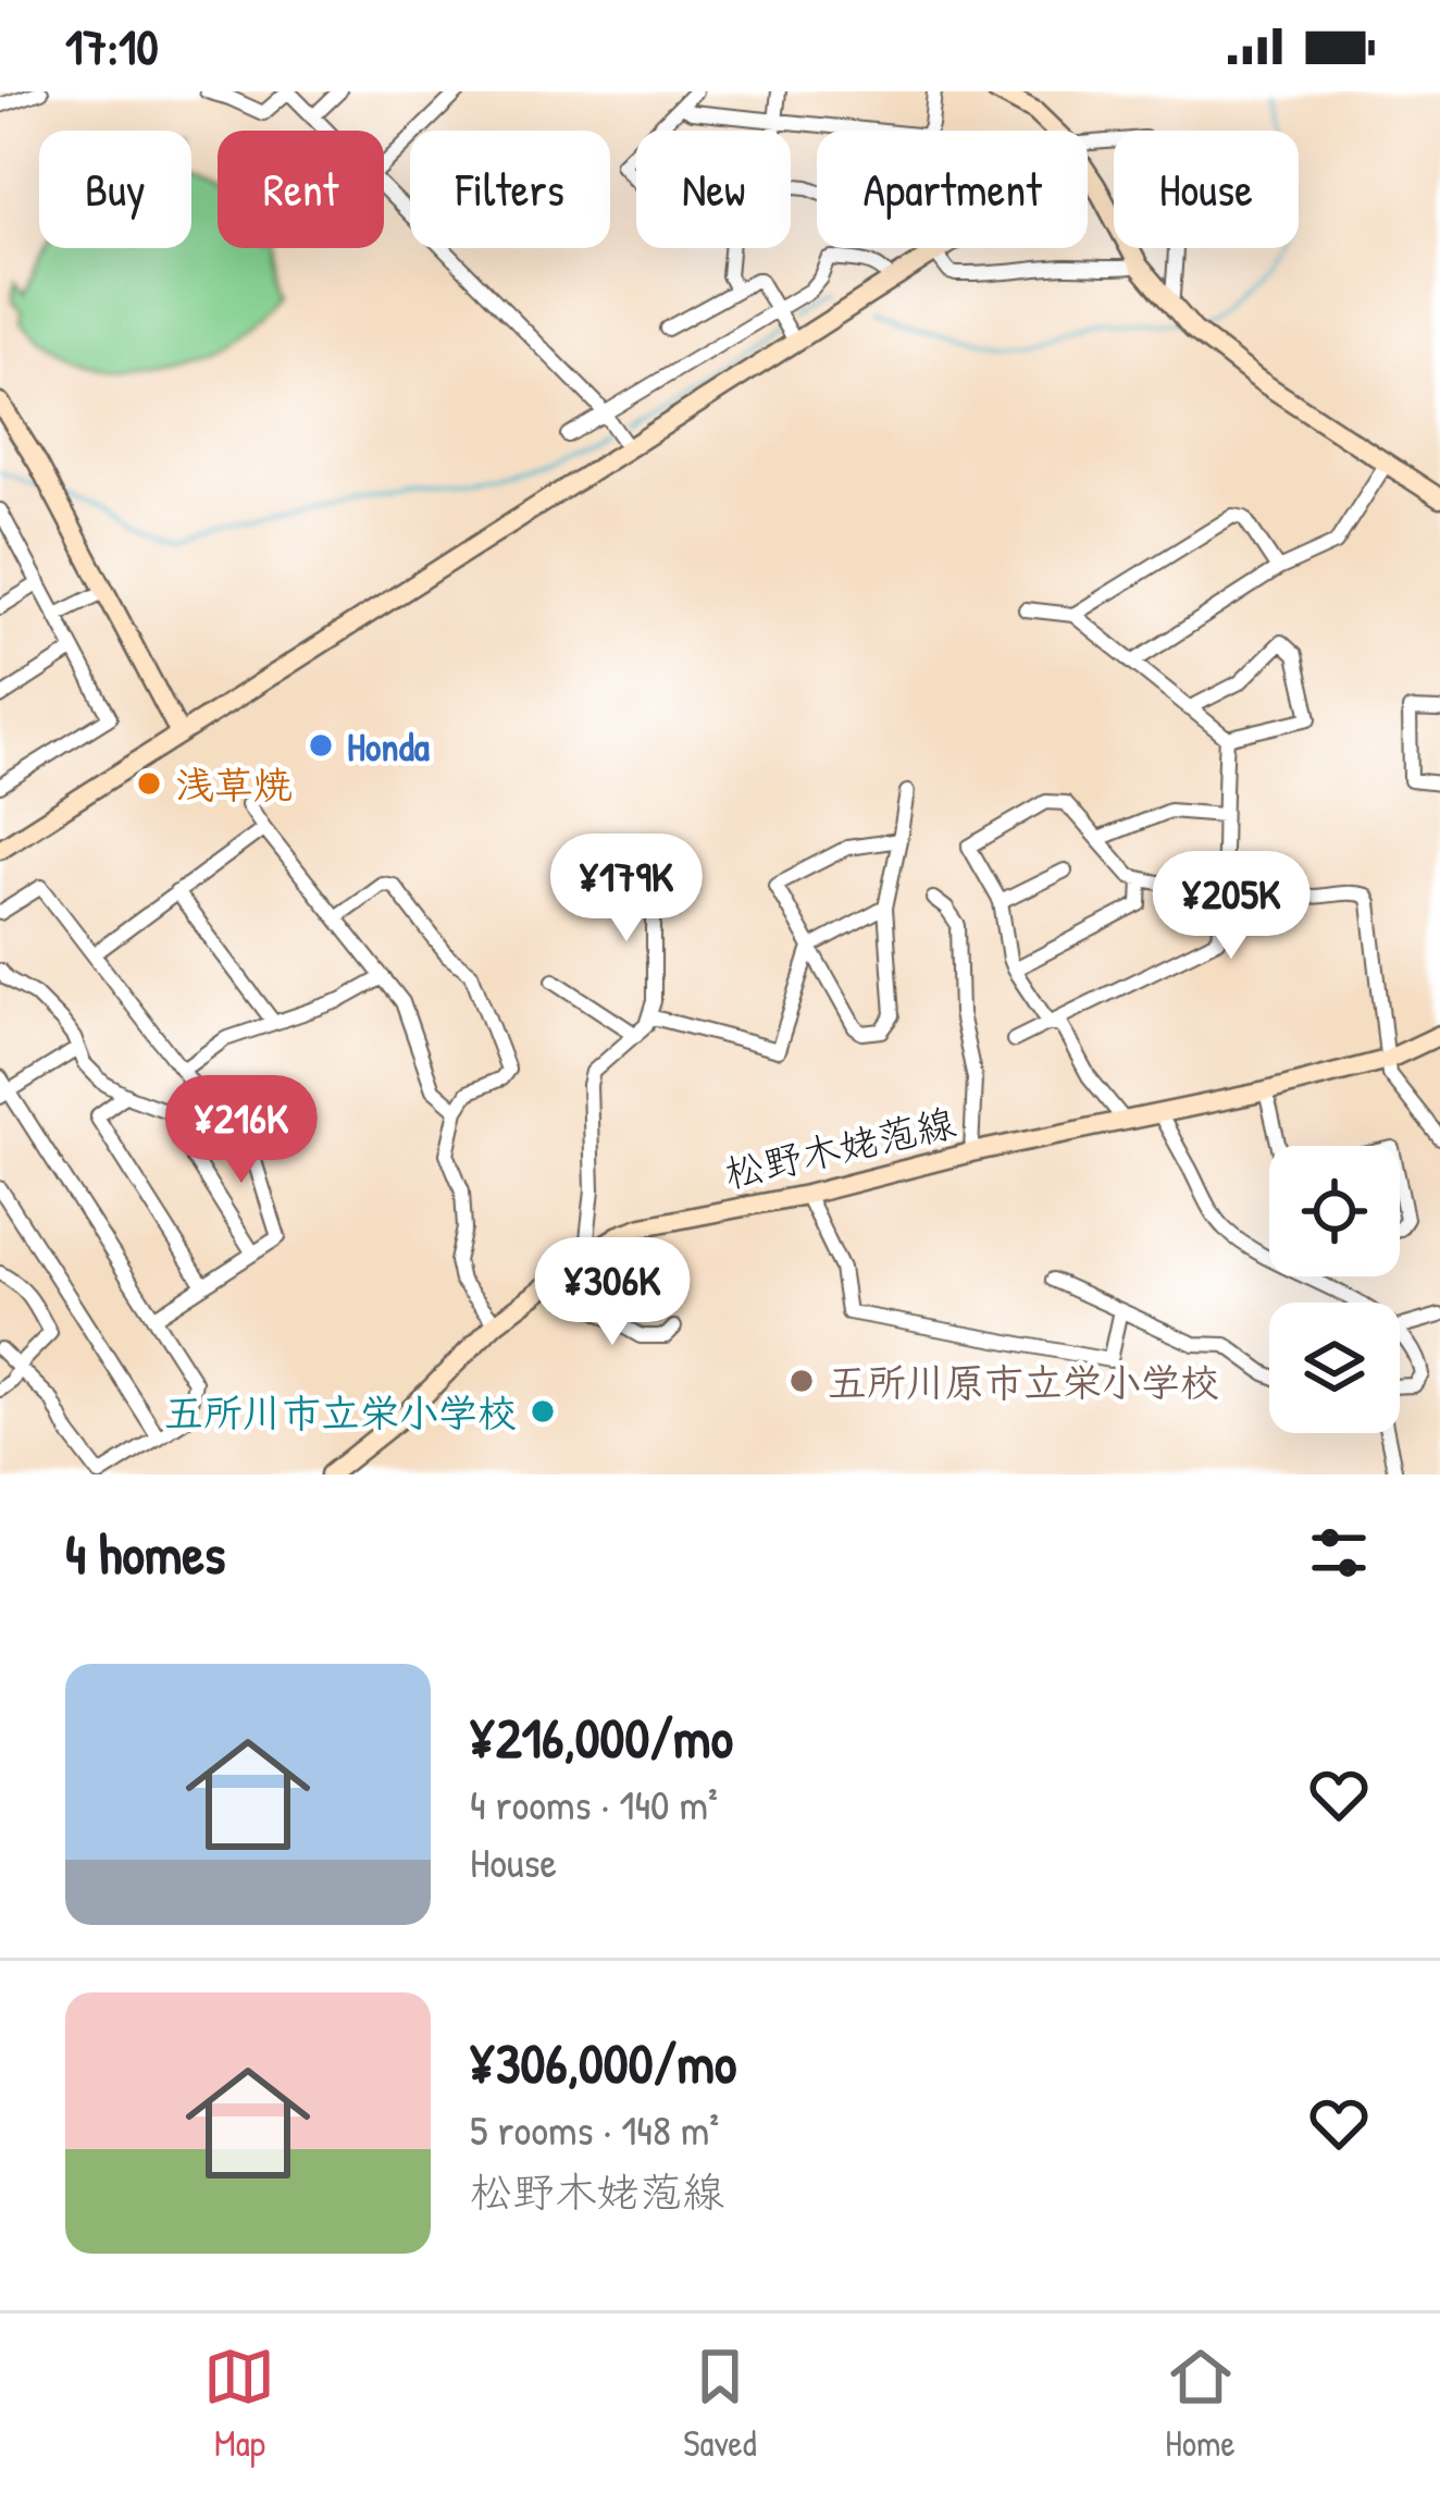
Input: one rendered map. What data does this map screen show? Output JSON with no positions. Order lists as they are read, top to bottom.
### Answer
{
  "streets": {
    "street": ["松野木姥萢線"]
  },
  "places": [
    "Honda",
    "浅草焼",
    "五所川原市立栄小学校",
    "五所川市立栄小学校"
  ],
  "page": {
    "status": "17:10",
    "chip": [
      "Buy",
      "Rent",
      "Filters",
      "New",
      "Apartment",
      "House"
    ],
    "price": [
      "¥179K",
      "¥205K",
      "¥216K",
      "¥306K"
    ],
    "heading": "4 homes",
    "list": [
      {
        "name": "¥216,000/mo",
        "note": "4 rooms · 140 m² · House"
      },
      {
        "name": "¥306,000/mo",
        "note": "5 rooms · 148 m² · 松野木姥萢線"
      }
    ],
    "tabs": ["Map", "Saved", "Home"]
  }
}
